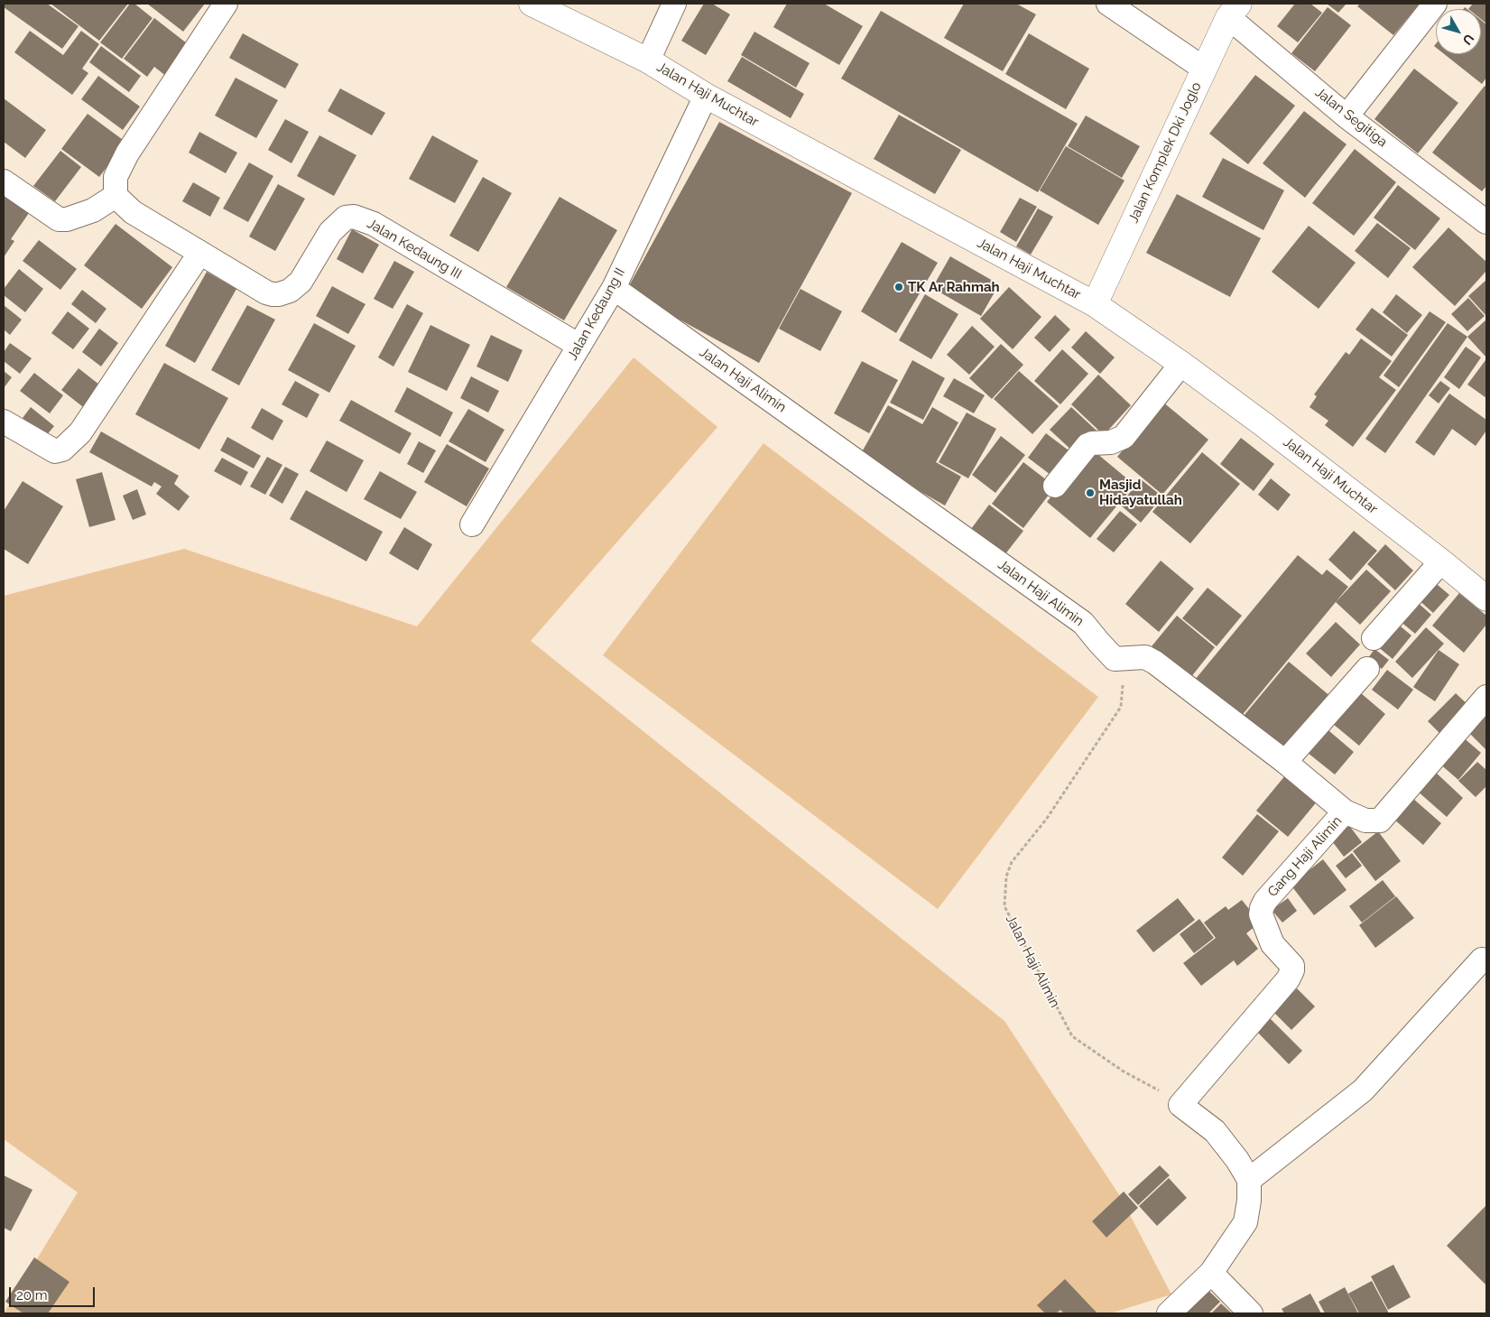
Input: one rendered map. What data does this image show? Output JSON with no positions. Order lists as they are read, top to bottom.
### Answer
{
  "streets": {
    "street": [
      "Jalan Haji Muchtar",
      "Jalan Segitiga",
      "Jalan Komplek Dki Joglo",
      "Jalan Kedaung III",
      "Jalan Kedaung II",
      "Jalan Haji Alimin",
      "Gang Haji Alimin"
    ]
  },
  "crossings": [
    ["Jalan Haji Muchtar", "Jalan Komplek Dki Joglo"],
    ["Jalan Haji Muchtar", "Jalan Kedaung II"],
    ["Jalan Segitiga", "Jalan Komplek Dki Joglo"],
    ["Jalan Kedaung III", "Jalan Kedaung II"],
    ["Jalan Kedaung II", "Jalan Haji Alimin"],
    ["Jalan Haji Alimin", "Gang Haji Alimin"]
  ],
  "places": ["TK Ar Rahmah", "Masjid Hidayatullah"],
  "scale_bar": "20 m",
  "north": "bottom right"
}
